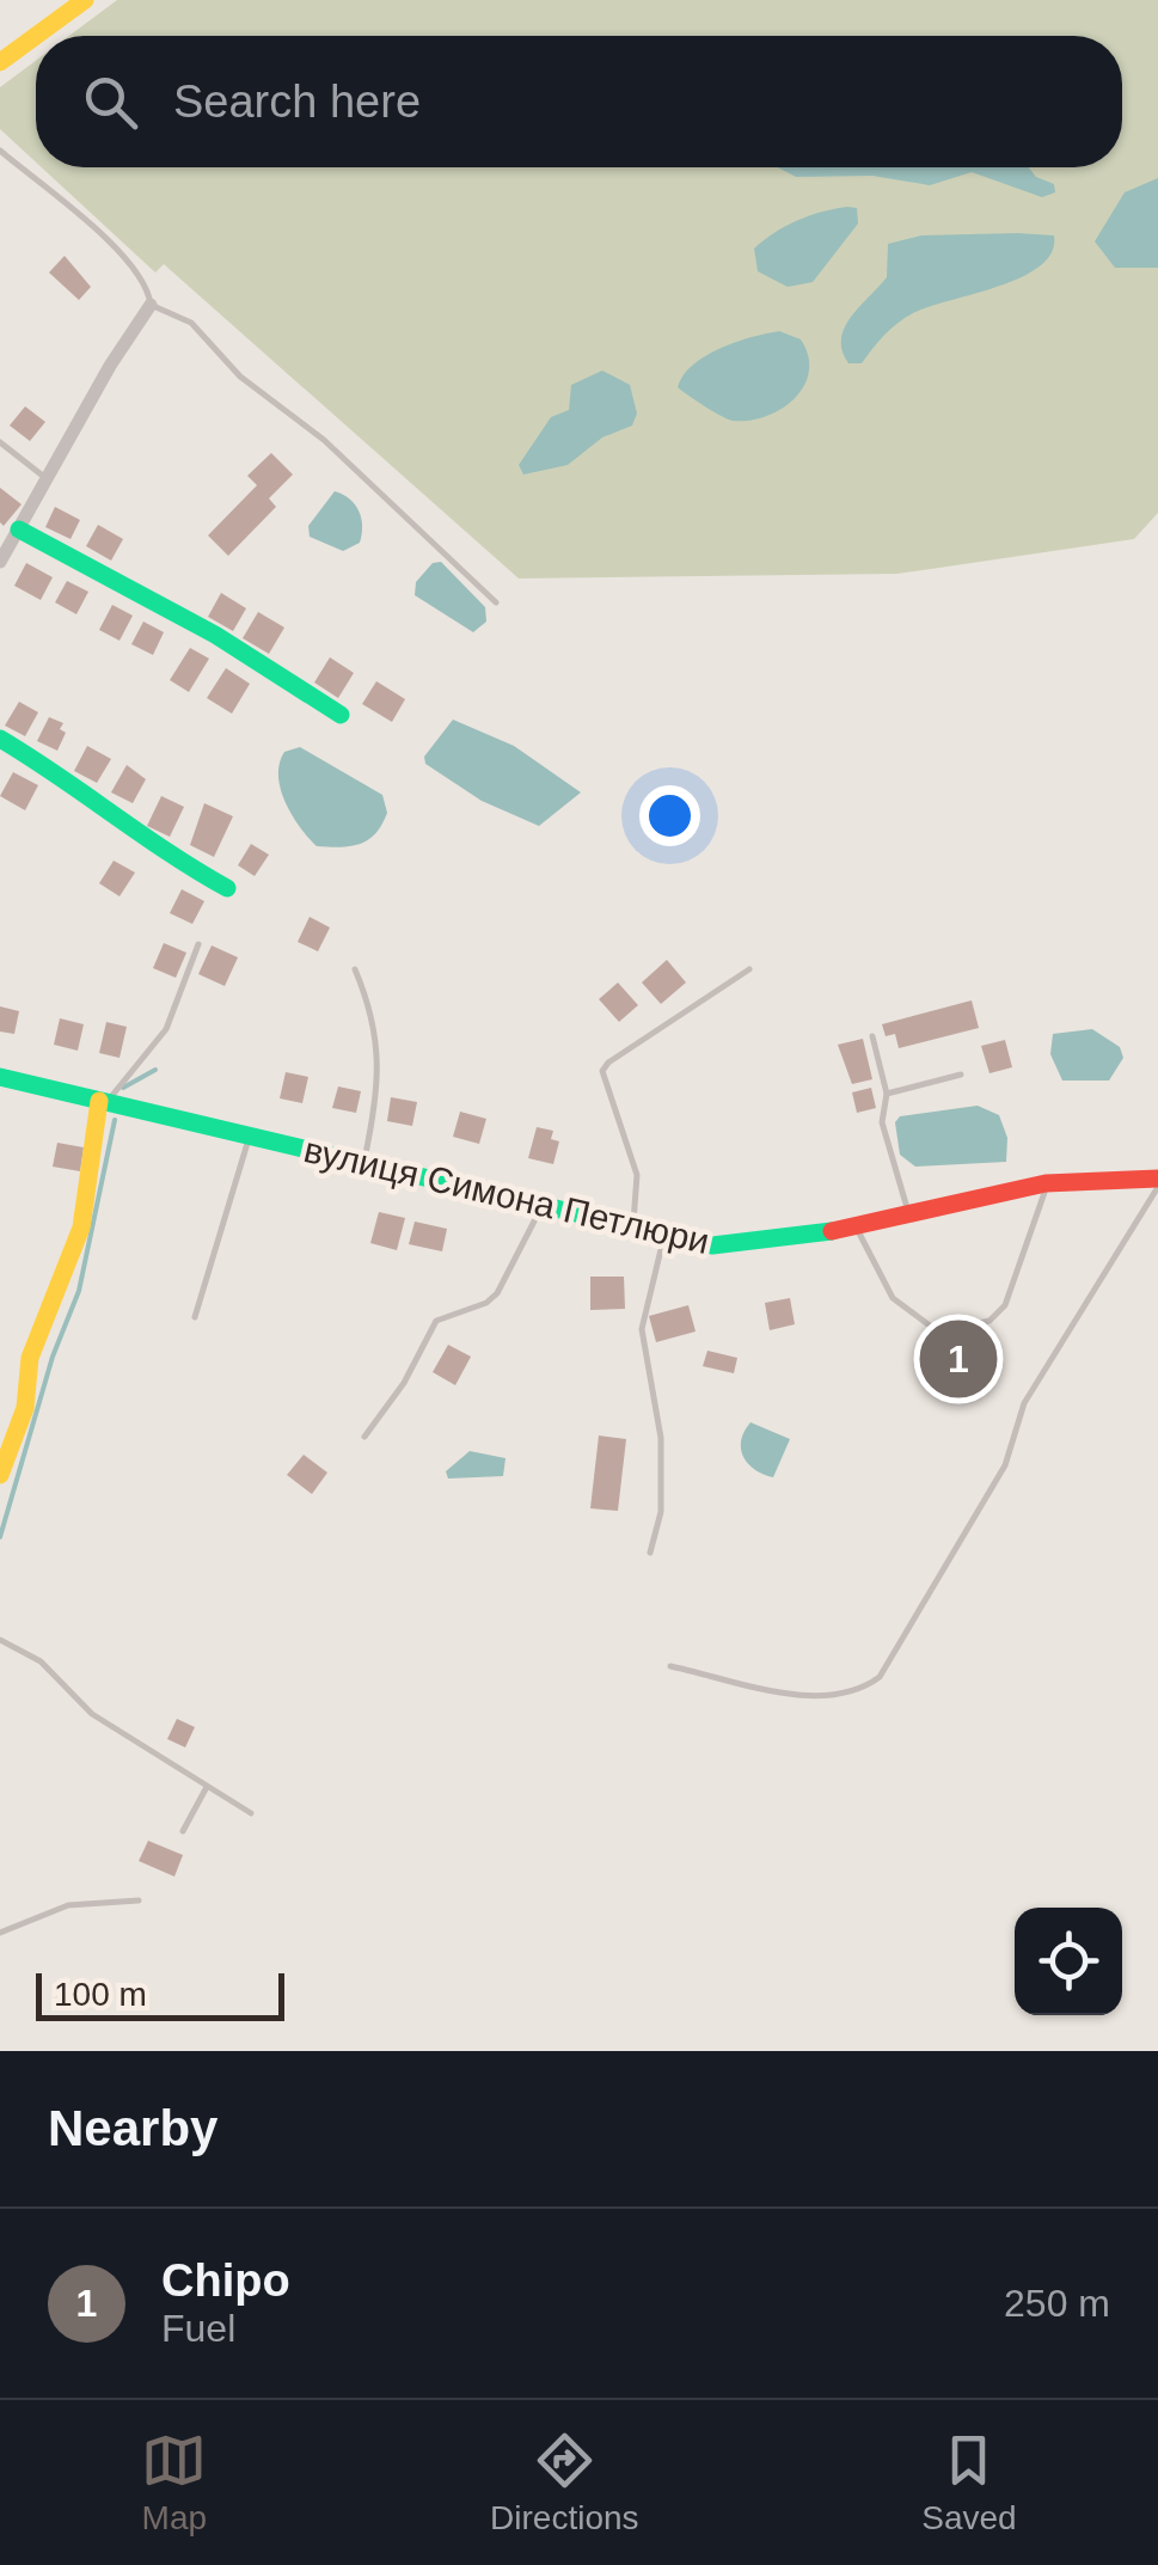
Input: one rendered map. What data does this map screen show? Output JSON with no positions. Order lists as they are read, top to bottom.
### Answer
{
  "streets": {
    "main road": ["вулиця Симона Петлюри"]
  },
  "scale_bar": "100 m",
  "page": {
    "search": "Search here",
    "pins": "1",
    "scale": "100 m",
    "heading": "Nearby",
    "list": [
      {
        "mark": "1",
        "name": "Chipo",
        "note": "Fuel",
        "value": "250 m"
      }
    ],
    "nav": ["Map", "Directions", "Saved"]
  }
}
